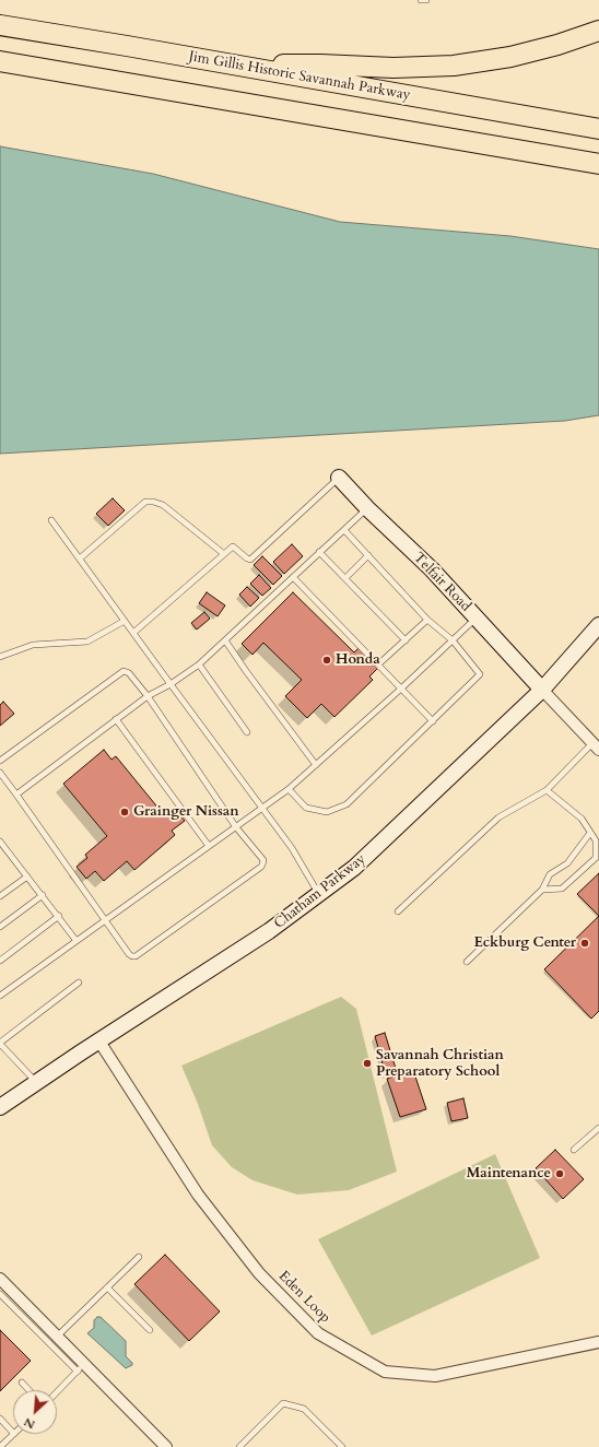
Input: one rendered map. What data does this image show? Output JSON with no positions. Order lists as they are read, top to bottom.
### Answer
{
  "streets": {
    "highway": ["Jim Gillis Historic Savannah Parkway"],
    "main road": ["Telfair Road", "Chatham Parkway"],
    "street": ["Eden Loop"]
  },
  "crossings": [
    ["Telfair Road", "Chatham Parkway"],
    ["Chatham Parkway", "Eden Loop"]
  ],
  "places": [
    "Honda",
    "Grainger Nissan",
    "Eckburg Center",
    "Savannah Christian Preparatory School",
    "Maintenance"
  ],
  "north": "bottom left"
}
